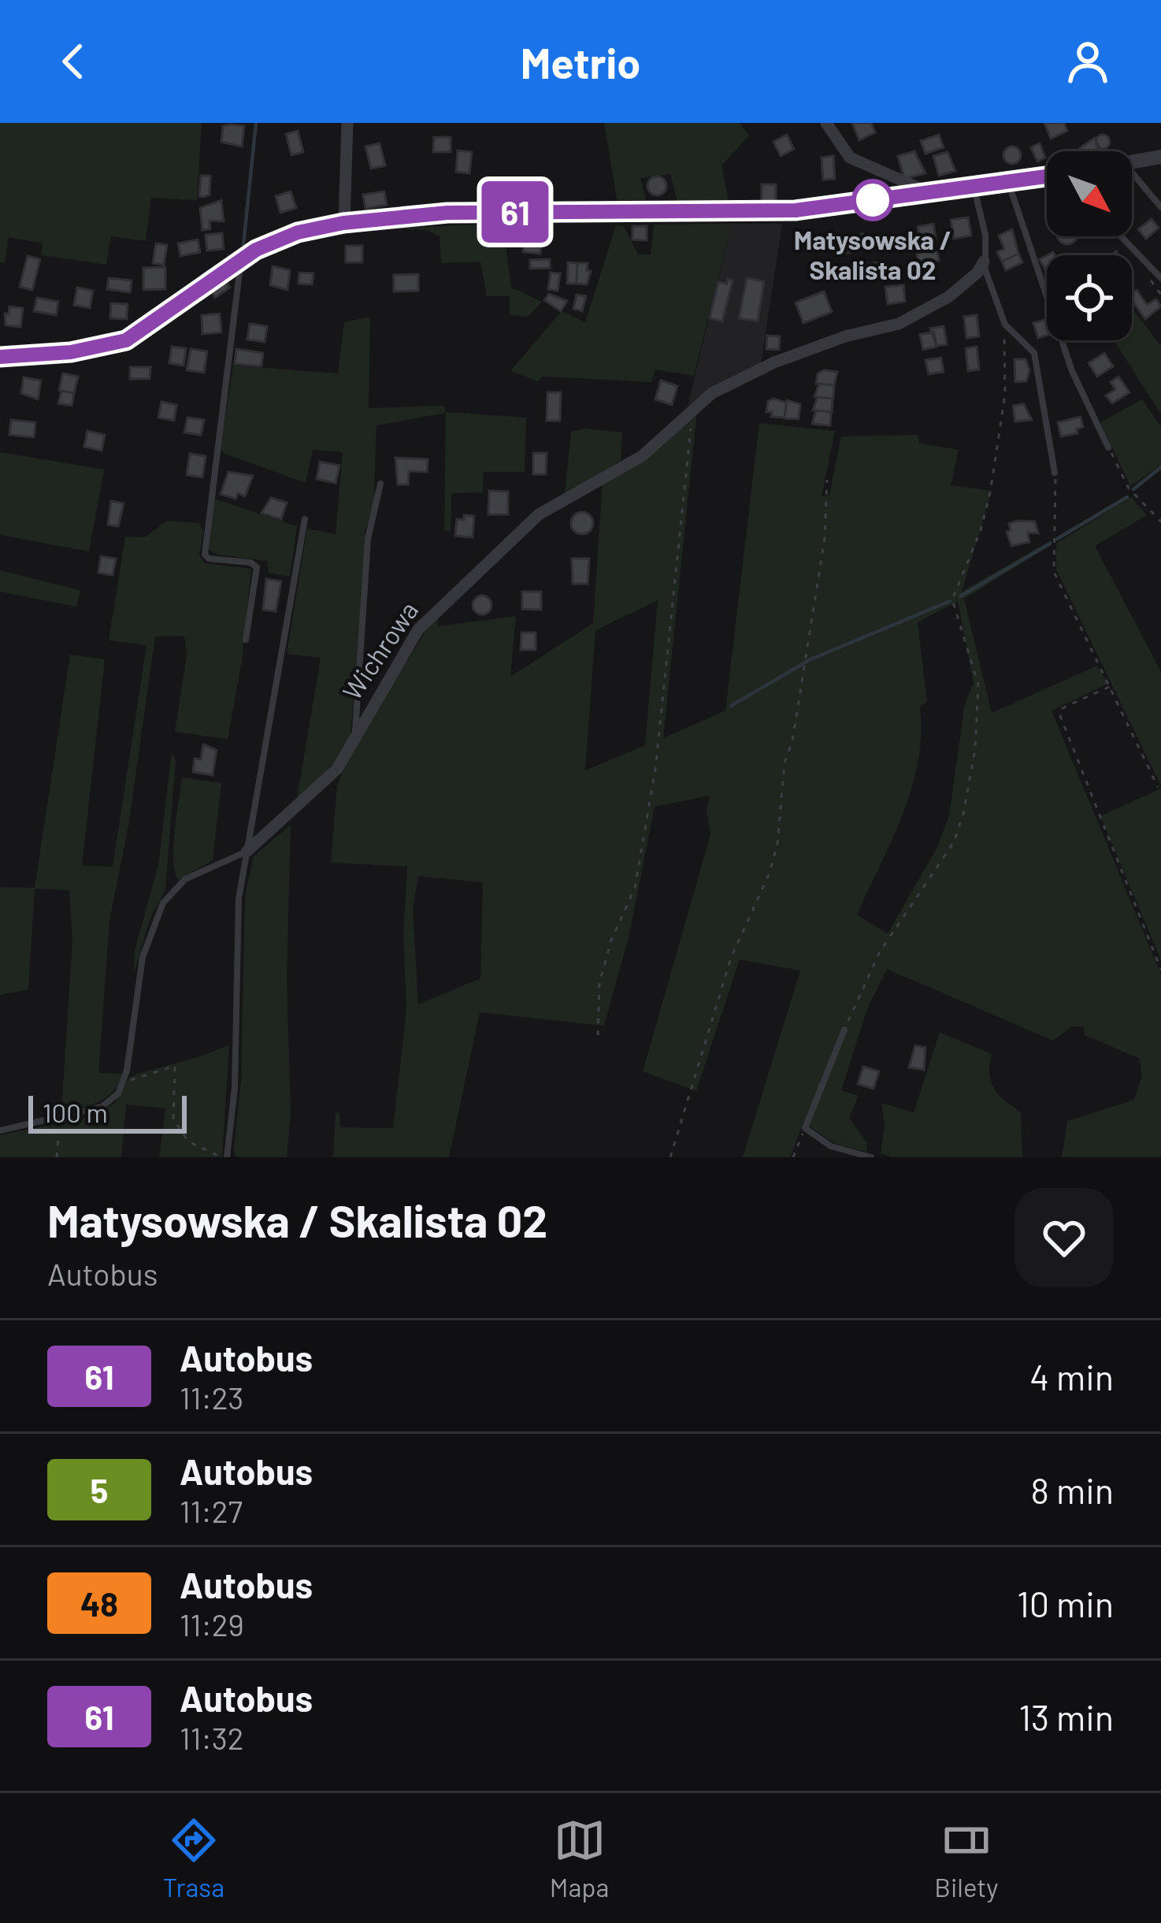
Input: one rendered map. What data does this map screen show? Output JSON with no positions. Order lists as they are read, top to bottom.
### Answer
{
  "streets": {
    "street": ["Wichrowa"]
  },
  "places": ["Matysowska / Skalista 02"],
  "lines": ["bus line 61"],
  "scale_bar": "100 m",
  "north": "bottom right",
  "page": {
    "header": "Metrio",
    "on_map": "61",
    "scale": "100 m",
    "heading": ["Matysowska / Skalista 02", "Autobus"],
    "list": [
      {
        "mark": "61",
        "name": "Autobus",
        "note": "11:23",
        "value": "4 min"
      },
      {
        "mark": "5",
        "name": "Autobus",
        "note": "11:27",
        "value": "8 min"
      },
      {
        "mark": "48",
        "name": "Autobus",
        "note": "11:29",
        "value": "10 min"
      },
      {
        "mark": "61",
        "name": "Autobus",
        "note": "11:32",
        "value": "13 min"
      }
    ],
    "tabs": ["Trasa", "Mapa", "Bilety"]
  }
}
